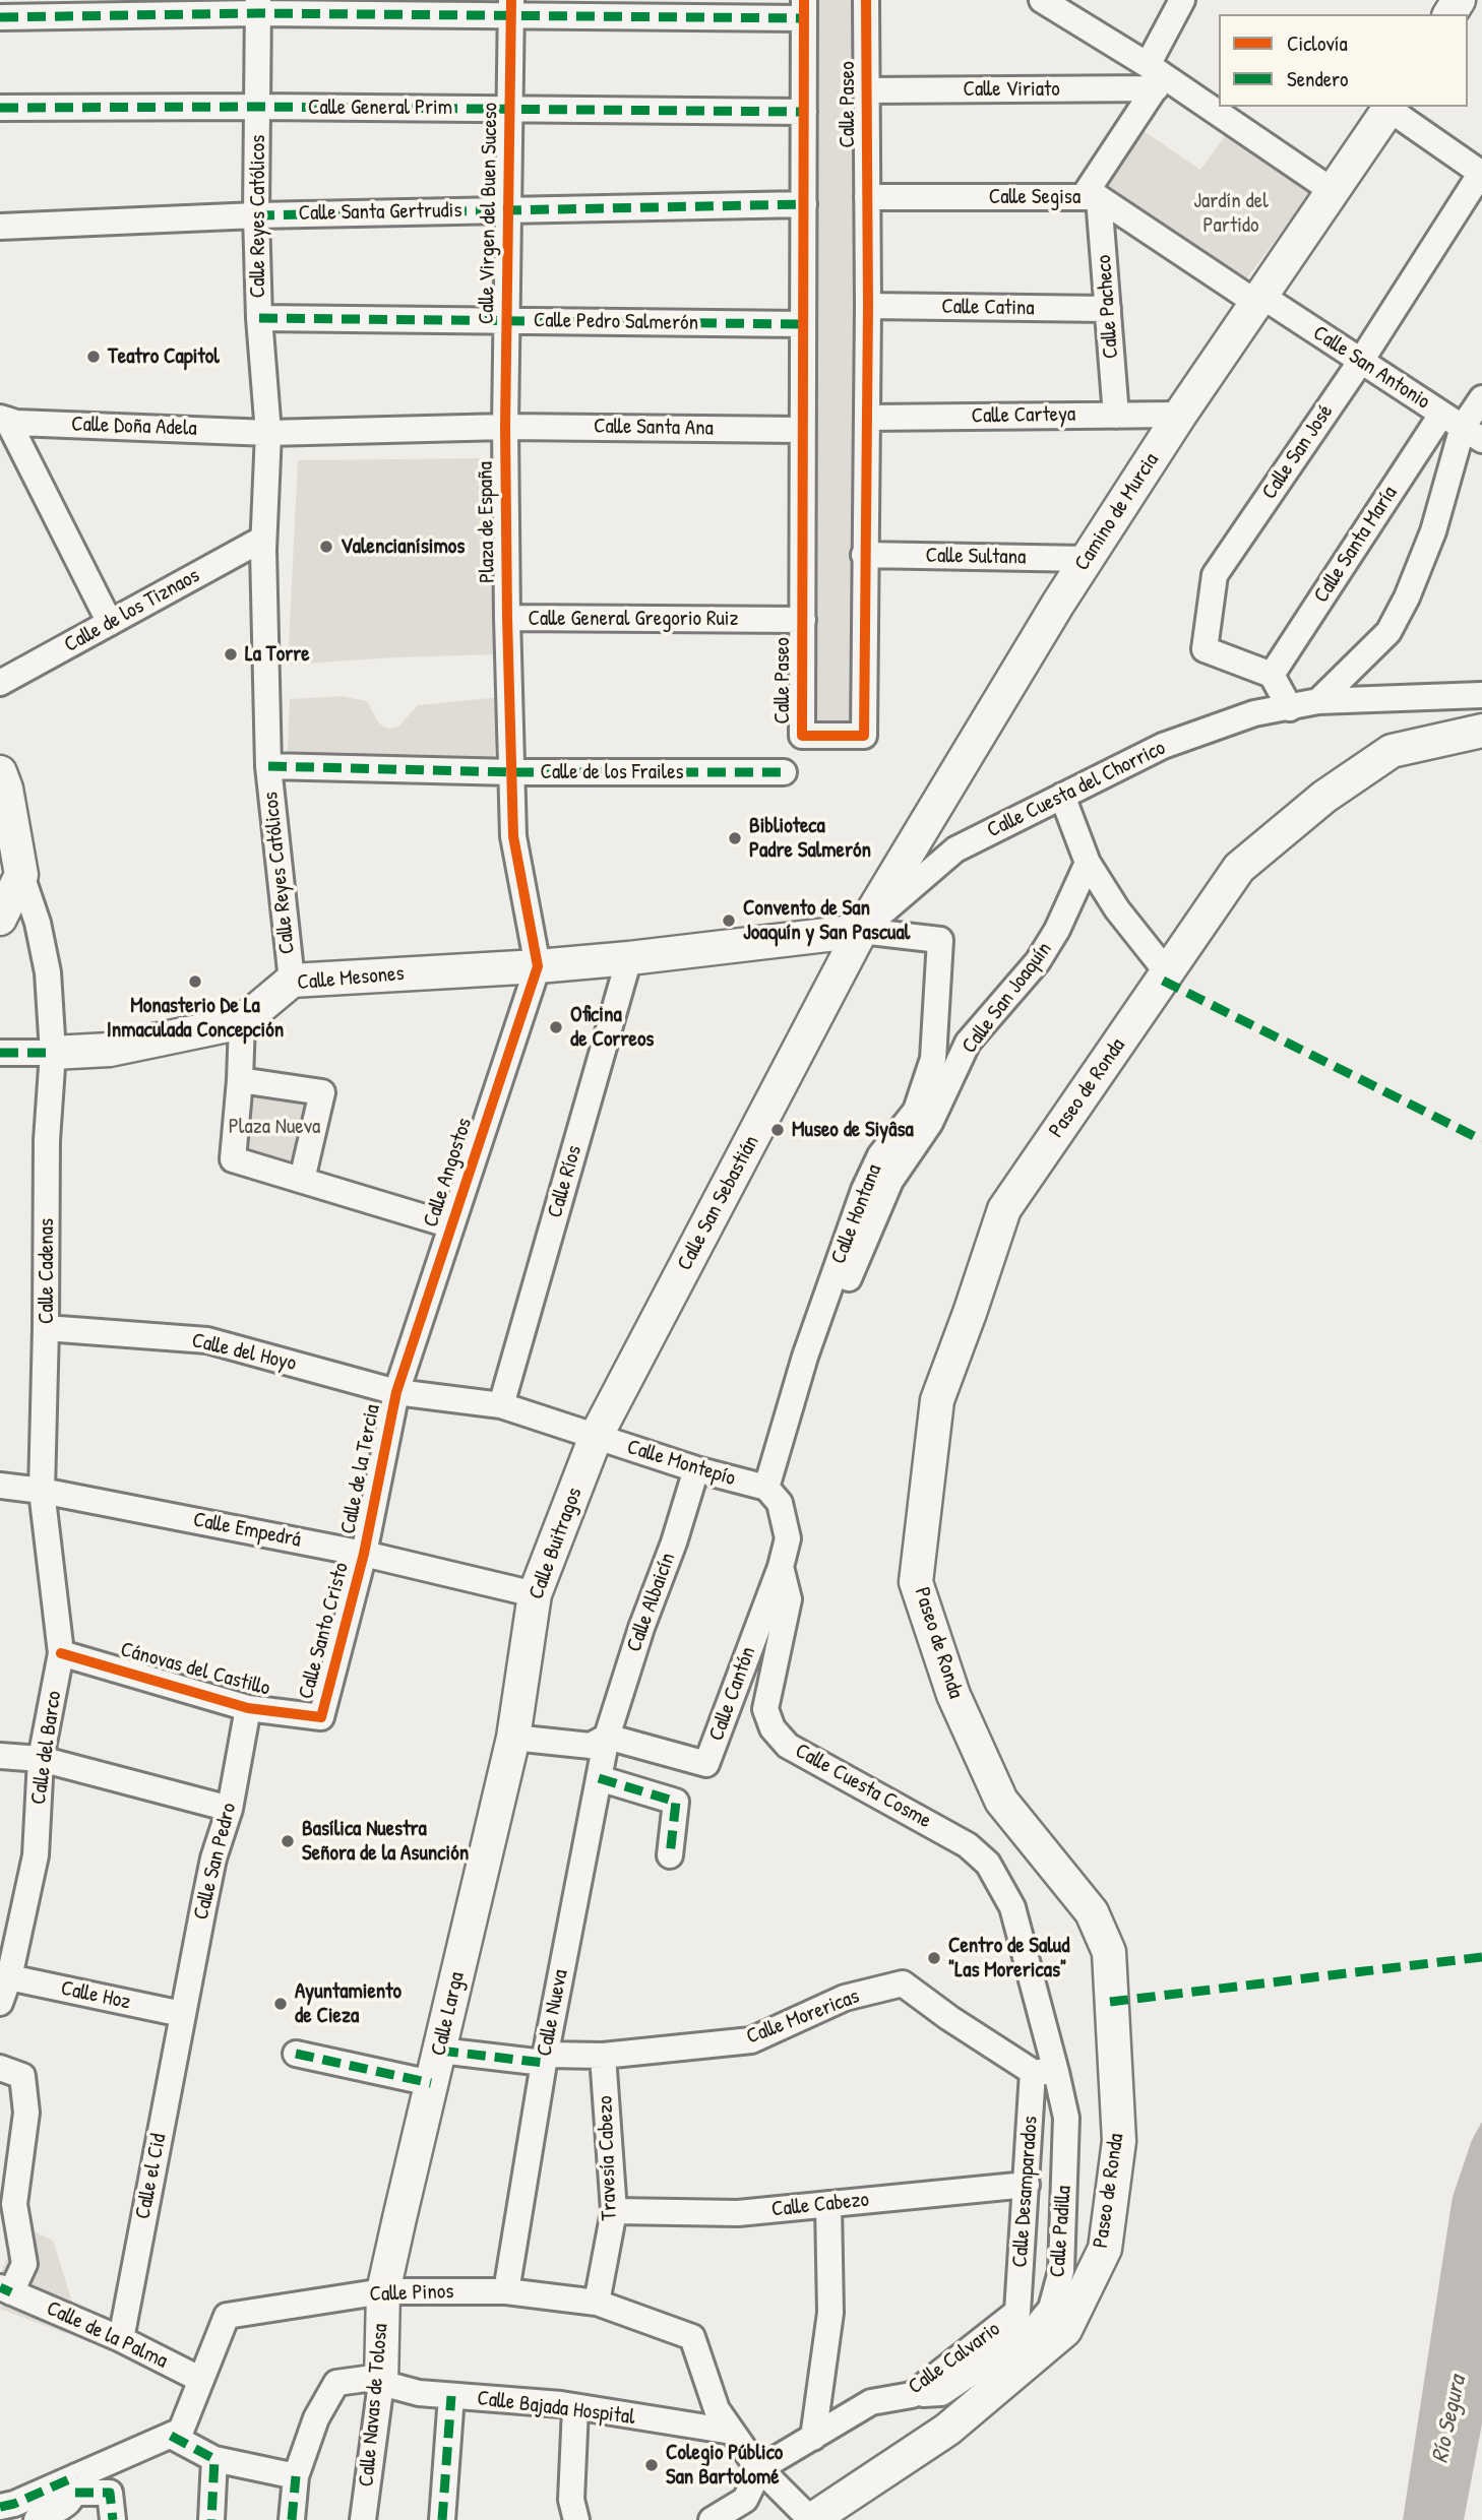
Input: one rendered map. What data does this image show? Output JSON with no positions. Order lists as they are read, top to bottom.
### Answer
{
  "streets": {
    "main road": [
      "Camino de Murcia",
      "Calle Mesones",
      "Paseo de Ronda",
      "Calle San Sebastián",
      "Calle Buitragos",
      "Calle Larga",
      "Calle Navas de Tolosa"
    ],
    "street": [
      "Calle Viriato",
      "Calle Paseo",
      "Calle General Prim",
      "Calle Segisa",
      "Calle Santa Gertrudis",
      "Calle Virgen del Buen Suceso",
      "Calle Reyes Católicos",
      "Calle Pacheco",
      "Calle Catina",
      "Calle Pedro Salmerón",
      "Calle San Antonio",
      "Calle Carteya",
      "Calle Doña Adela",
      "Calle Santa Ana",
      "Calle San José",
      "Plaza de España",
      "Calle Santa María",
      "Calle Sultana",
      "Calle de los Tiznaos",
      "Calle General Gregorio Ruiz",
      "Calle de los Frailes",
      "Calle Cuesta del Chorrico",
      "Calle San Joaquín",
      "Calle Angostos",
      "Calle Ríos",
      "Calle Hontana",
      "Calle Cadenas",
      "Calle del Hoyo",
      "Calle Montepío",
      "Calle de la Tercia",
      "Calle Empedrá",
      "Calle Albaicín",
      "Calle Santo Cristo",
      "Cánovas del Castillo",
      "Calle Cantón",
      "Calle del Barco",
      "Calle Cuesta Cosme",
      "Calle San Pedro",
      "Calle Hoz",
      "Calle Nueva",
      "Calle Morericas",
      "Travesía Cabezo",
      "Calle el Cid",
      "Calle Desamparados",
      "Calle Cabezo",
      "Calle Padilla",
      "Calle Pinos",
      "Calle de la Palma",
      "Calle Calvario",
      "Calle Bajada Hospital"
    ]
  },
  "crossings": [
    ["Calle Viriato", "Calle Paseo"],
    ["Calle Paseo", "Calle General Prim"],
    ["Calle Paseo", "Calle Segisa"],
    ["Calle Paseo", "Calle Santa Gertrudis"],
    ["Calle Paseo", "Calle Catina"],
    ["Calle Paseo", "Calle Pedro Salmerón"],
    ["Calle Paseo", "Calle Carteya"],
    ["Calle Paseo", "Calle Santa Ana"],
    ["Calle Paseo", "Calle Sultana"],
    ["Calle Paseo", "Calle General Gregorio Ruiz"],
    ["Calle General Prim", "Calle Virgen del Buen Suceso"],
    ["Calle General Prim", "Calle Reyes Católicos"],
    ["Calle Segisa", "Calle Pacheco"],
    ["Calle Segisa", "Calle San Antonio"],
    ["Calle Segisa", "Camino de Murcia"],
    ["Calle Santa Gertrudis", "Calle Virgen del Buen Suceso"],
    ["Calle Santa Gertrudis", "Calle Reyes Católicos"],
    ["Calle Virgen del Buen Suceso", "Calle Pedro Salmerón"],
    ["Calle Virgen del Buen Suceso", "Calle Santa Ana"],
    ["Calle Virgen del Buen Suceso", "Plaza de España"],
    ["Calle Reyes Católicos", "Calle Pedro Salmerón"],
    ["Calle Reyes Católicos", "Calle Doña Adela"],
    ["Calle Reyes Católicos", "Calle de los Frailes"],
    ["Calle Reyes Católicos", "Calle Mesones"],
    ["Calle Pacheco", "Calle Catina"],
    ["Calle Pacheco", "Calle Carteya"],
    ["Calle San Antonio", "Calle San José"],
    ["Calle San Antonio", "Camino de Murcia"],
    ["Calle San Antonio", "Calle Santa María"],
    ["Calle Carteya", "Camino de Murcia"],
    ["Calle Santa Ana", "Plaza de España"],
    ["Calle San José", "Calle Santa María"],
    ["Camino de Murcia", "Calle Sultana"],
    ["Camino de Murcia", "Calle Cuesta del Chorrico"],
    ["Camino de Murcia", "Calle Mesones"],
    ["Camino de Murcia", "Calle San Sebastián"],
    ["Camino de Murcia", "Calle Hontana"],
    ["Plaza de España", "Calle General Gregorio Ruiz"],
    ["Calle Cuesta del Chorrico", "Calle Mesones"],
    ["Calle Cuesta del Chorrico", "Calle San Sebastián"],
    ["Calle Cuesta del Chorrico", "Calle Hontana"],
    ["Calle Mesones", "Calle Angostos"],
    ["Calle Mesones", "Calle Ríos"],
    ["Calle Mesones", "Calle San Sebastián"],
    ["Calle Mesones", "Calle Hontana"],
    ["Calle Mesones", "Calle Cadenas"],
    ["Calle San Joaquín", "Calle Hontana"],
    ["Calle Angostos", "Calle del Hoyo"],
    ["Calle Angostos", "Calle de la Tercia"],
    ["Calle Ríos", "Calle del Hoyo"],
    ["Calle Ríos", "Calle Montepío"],
    ["Calle San Sebastián", "Calle Hontana"],
    ["Calle San Sebastián", "Calle Montepío"],
    ["Calle San Sebastián", "Calle Buitragos"],
    ["Calle Hontana", "Calle Montepío"],
    ["Calle Hontana", "Calle Cuesta Cosme"],
    ["Calle Cadenas", "Calle del Hoyo"],
    ["Calle Cadenas", "Calle Empedrá"],
    ["Calle Cadenas", "Calle del Barco"],
    ["Calle del Hoyo", "Calle Montepío"],
    ["Calle del Hoyo", "Calle de la Tercia"],
    ["Calle Montepío", "Calle Buitragos"],
    ["Calle Montepío", "Calle Albaicín"],
    ["Calle Montepío", "Calle Cuesta Cosme"],
    ["Calle de la Tercia", "Calle Empedrá"],
    ["Calle de la Tercia", "Calle Santo Cristo"],
    ["Calle Empedrá", "Calle Buitragos"],
    ["Calle Empedrá", "Calle Santo Cristo"],
    ["Calle Empedrá", "Calle del Barco"],
    ["Calle Buitragos", "Calle Larga"],
    ["Calle Albaicín", "Calle Cantón"],
    ["Calle Albaicín", "Calle Nueva"],
    ["Calle Santo Cristo", "Cánovas del Castillo"],
    ["Cánovas del Castillo", "Calle del Barco"],
    ["Cánovas del Castillo", "Calle San Pedro"],
    ["Calle Cantón", "Calle Cuesta Cosme"],
    ["Calle Cantón", "Calle Nueva"],
    ["Calle del Barco", "Calle Hoz"],
    ["Calle Cuesta Cosme", "Calle Padilla"],
    ["Calle San Pedro", "Calle Hoz"],
    ["Calle San Pedro", "Calle el Cid"],
    ["Calle Hoz", "Calle el Cid"],
    ["Calle Nueva", "Calle Morericas"],
    ["Calle Nueva", "Calle Pinos"],
    ["Calle Larga", "Calle Morericas"],
    ["Calle Larga", "Calle Pinos"],
    ["Calle Larga", "Calle Navas de Tolosa"],
    ["Calle Morericas", "Travesía Cabezo"],
    ["Calle Morericas", "Calle Desamparados"],
    ["Calle Morericas", "Calle Padilla"],
    ["Travesía Cabezo", "Calle Cabezo"],
    ["Travesía Cabezo", "Calle Pinos"],
    ["Calle el Cid", "Calle de la Palma"],
    ["Calle Desamparados", "Calle Cabezo"],
    ["Calle Desamparados", "Calle Padilla"],
    ["Calle Desamparados", "Calle Calvario"],
    ["Calle Padilla", "Calle Calvario"],
    ["Calle Pinos", "Calle de la Palma"],
    ["Calle Pinos", "Calle Navas de Tolosa"],
    ["Calle Pinos", "Calle Bajada Hospital"],
    ["Calle Navas de Tolosa", "Calle Bajada Hospital"]
  ],
  "water": ["Río Segura"],
  "parks": ["Jardín del Partido", "Plaza Nueva"],
  "places": [
    "Teatro Capitol",
    "Valencianísimos",
    "La Torre",
    "Biblioteca Padre Salmerón",
    "Convento de San Joaquín y San Pascual",
    "Monasterio De La Inmaculada Concepción",
    "Oficina de Correos",
    "Museo de Siyâsa",
    "Basílica Nuestra Señora de la Asunción",
    "Centro de Salud \"Las Morericas\"",
    "Ayuntamiento de Cieza",
    "Colegio Público San Bartolomé"
  ],
  "legend": ["Ciclovía", "Sendero"]
}
